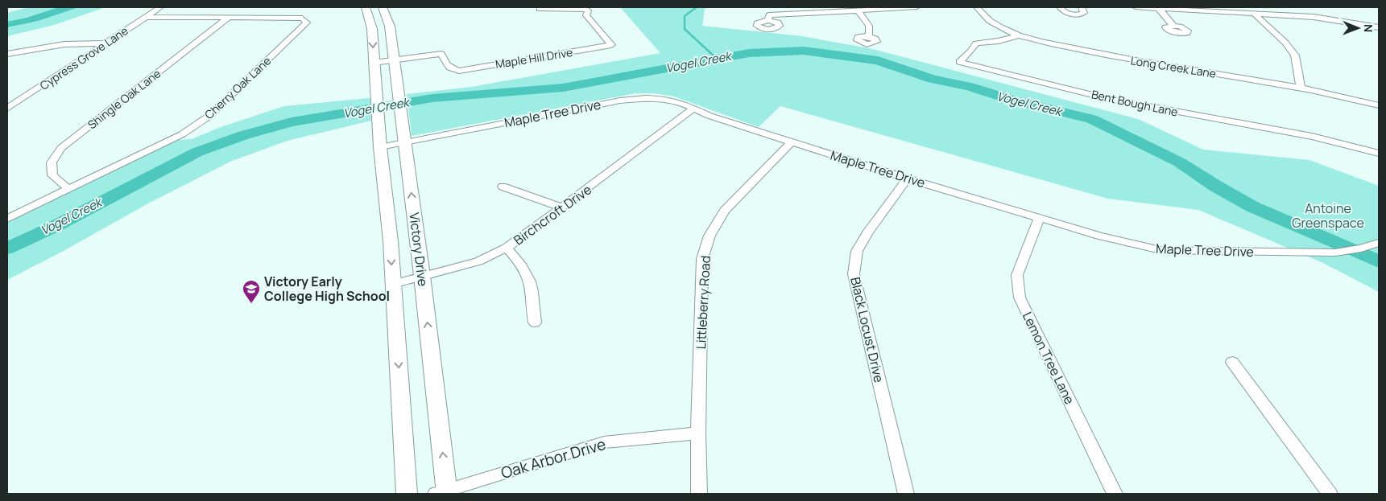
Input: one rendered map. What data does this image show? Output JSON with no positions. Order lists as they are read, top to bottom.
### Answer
{
  "streets": {
    "main road": ["Victory Drive"],
    "street": [
      "Cypress Grove Lane",
      "Maple Hill Drive",
      "Long Creek Lane",
      "Cherry Oak Lane",
      "Shingle Oak Lane",
      "Bent Bough Lane",
      "Maple Tree Drive",
      "Birchcroft Drive",
      "Littleberry Road",
      "Black Locust Drive",
      "Lemon Tree Lane",
      "Oak Arbor Drive"
    ]
  },
  "crossings": [
    ["Maple Hill Drive", "Victory Drive"],
    ["Long Creek Lane", "Bent Bough Lane"],
    ["Cherry Oak Lane", "Shingle Oak Lane"],
    ["Maple Tree Drive", "Birchcroft Drive"],
    ["Maple Tree Drive", "Victory Drive"],
    ["Maple Tree Drive", "Littleberry Road"],
    ["Maple Tree Drive", "Black Locust Drive"],
    ["Maple Tree Drive", "Lemon Tree Lane"],
    ["Birchcroft Drive", "Victory Drive"],
    ["Victory Drive", "Oak Arbor Drive"],
    ["Littleberry Road", "Oak Arbor Drive"]
  ],
  "water": ["Vogel Creek"],
  "parks": ["Antoine Greenspace"],
  "places": {
    "school or university": ["Victory Early College High School"]
  },
  "north": "right"
}
